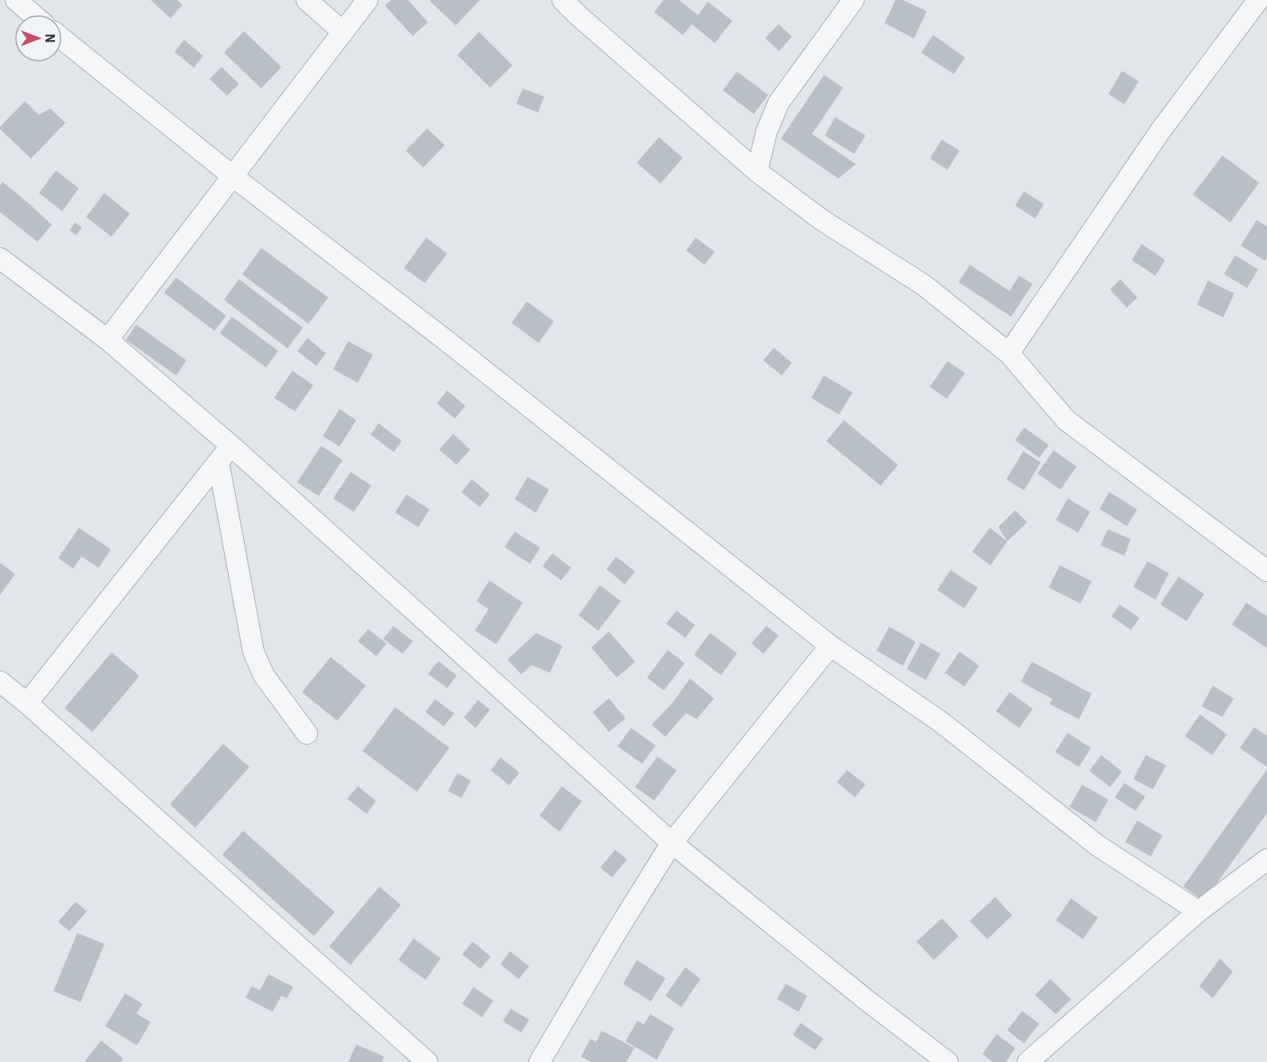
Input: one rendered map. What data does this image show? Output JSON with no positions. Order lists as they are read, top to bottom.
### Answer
{
  "north": "right"
}
